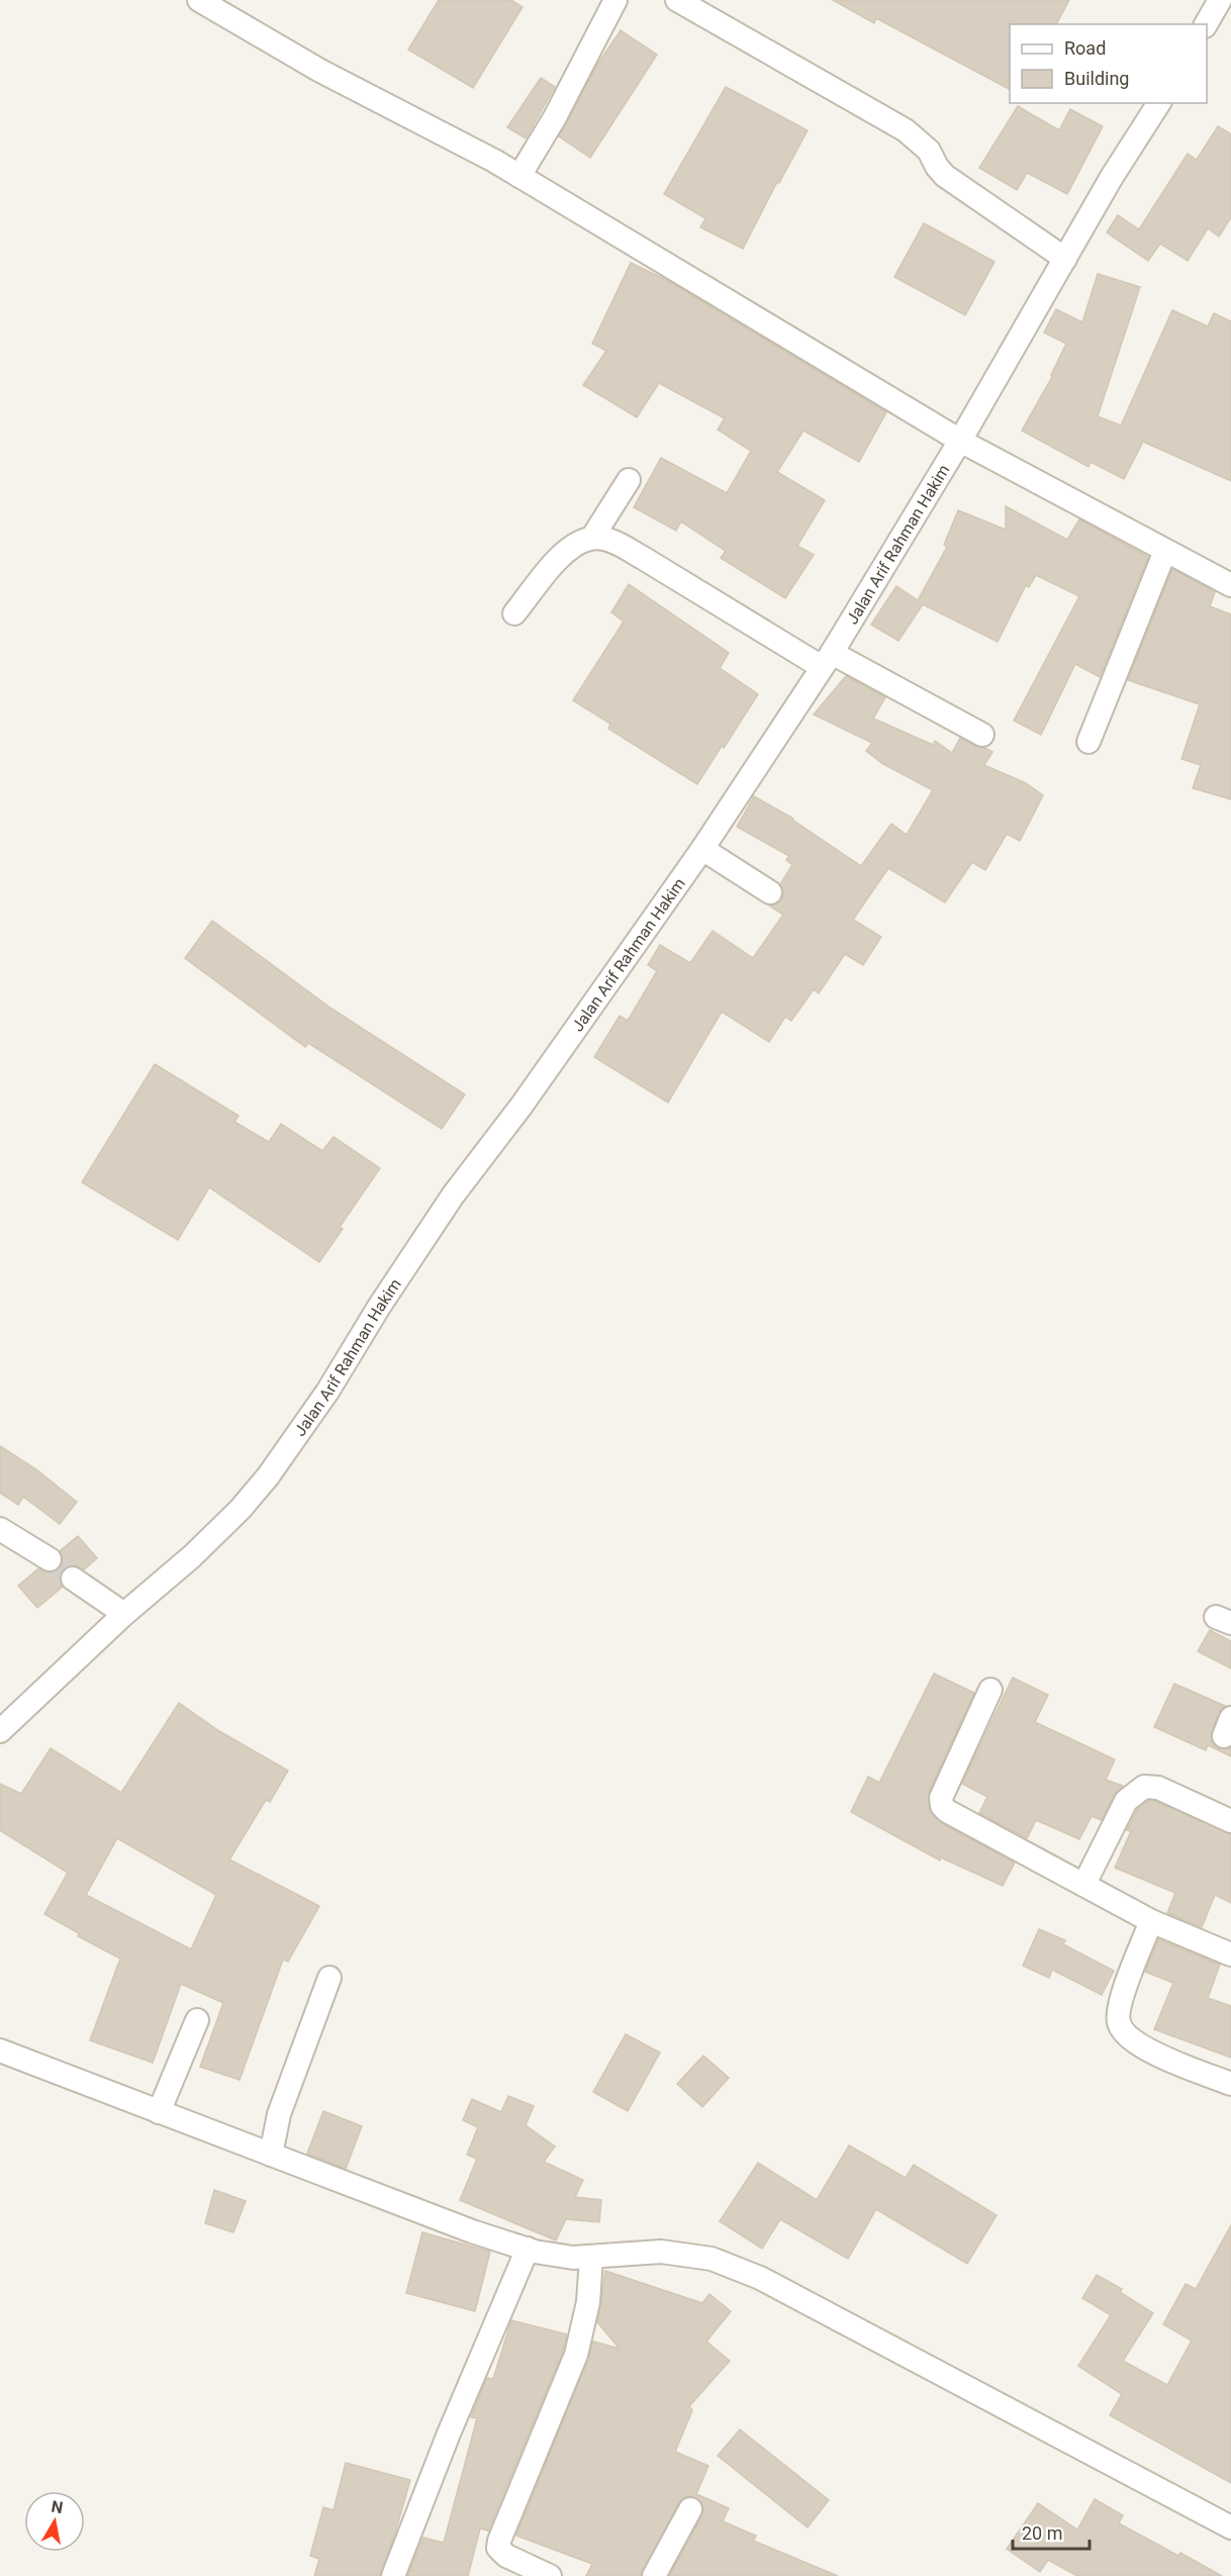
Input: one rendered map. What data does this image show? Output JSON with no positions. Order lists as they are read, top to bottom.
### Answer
{
  "streets": {
    "street": ["Jalan Arif Rahman Hakim"]
  },
  "legend": ["Road", "Building"],
  "scale_bar": "20 m",
  "north": "top"
}
